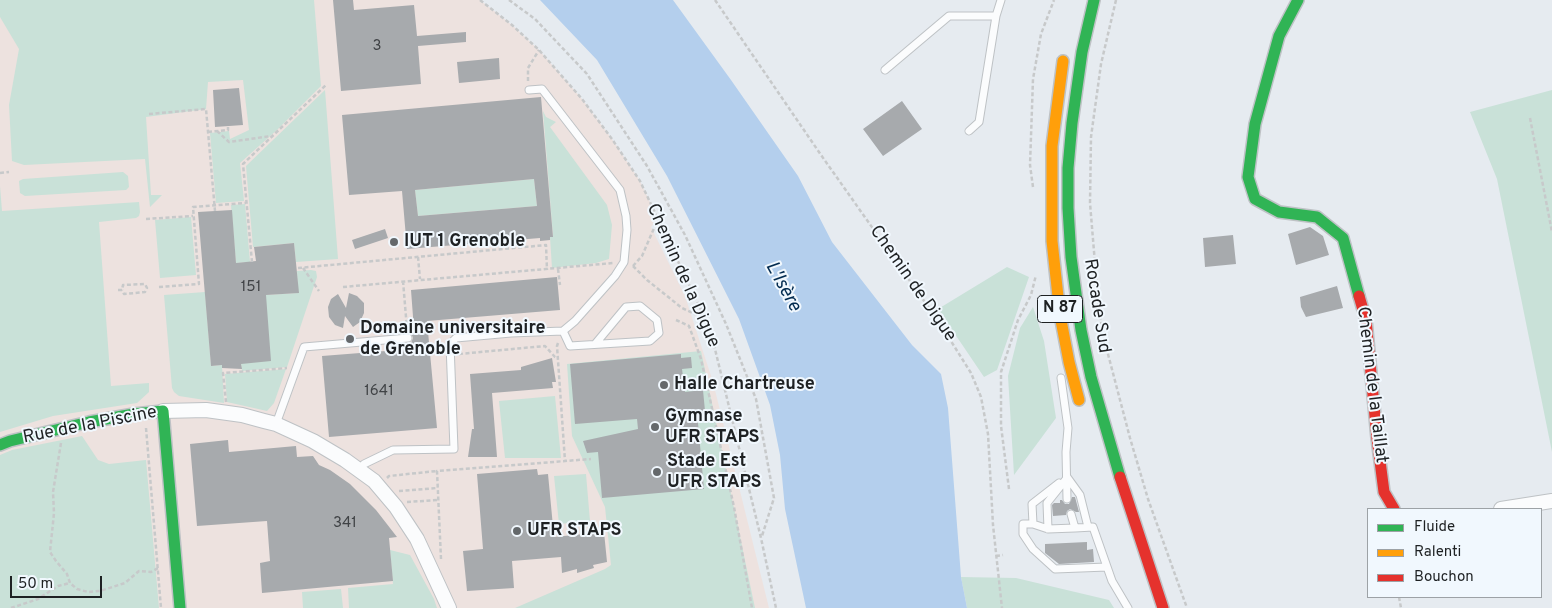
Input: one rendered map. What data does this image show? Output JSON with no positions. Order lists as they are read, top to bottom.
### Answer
{
  "streets": {
    "main road": [
      "Rocade Sud",
      "N 87",
      "Chemin de la Taillat",
      "Rue de la Piscine"
    ],
    "path": ["Chemin de la Digue", "Chemin de Digue"]
  },
  "water": ["L'Isère"],
  "places": [
    "IUT 1 Grenoble",
    "Domaine universitaire de Grenoble",
    "Halle Chartreuse",
    "Gymnase UFR STAPS",
    "Stade Est UFR STAPS",
    "UFR STAPS"
  ],
  "house_numbers": [
    "3",
    "151",
    "1641",
    "341"
  ],
  "legend": ["Fluide", "Ralenti", "Bouchon"],
  "scale_bar": "50 m"
}
